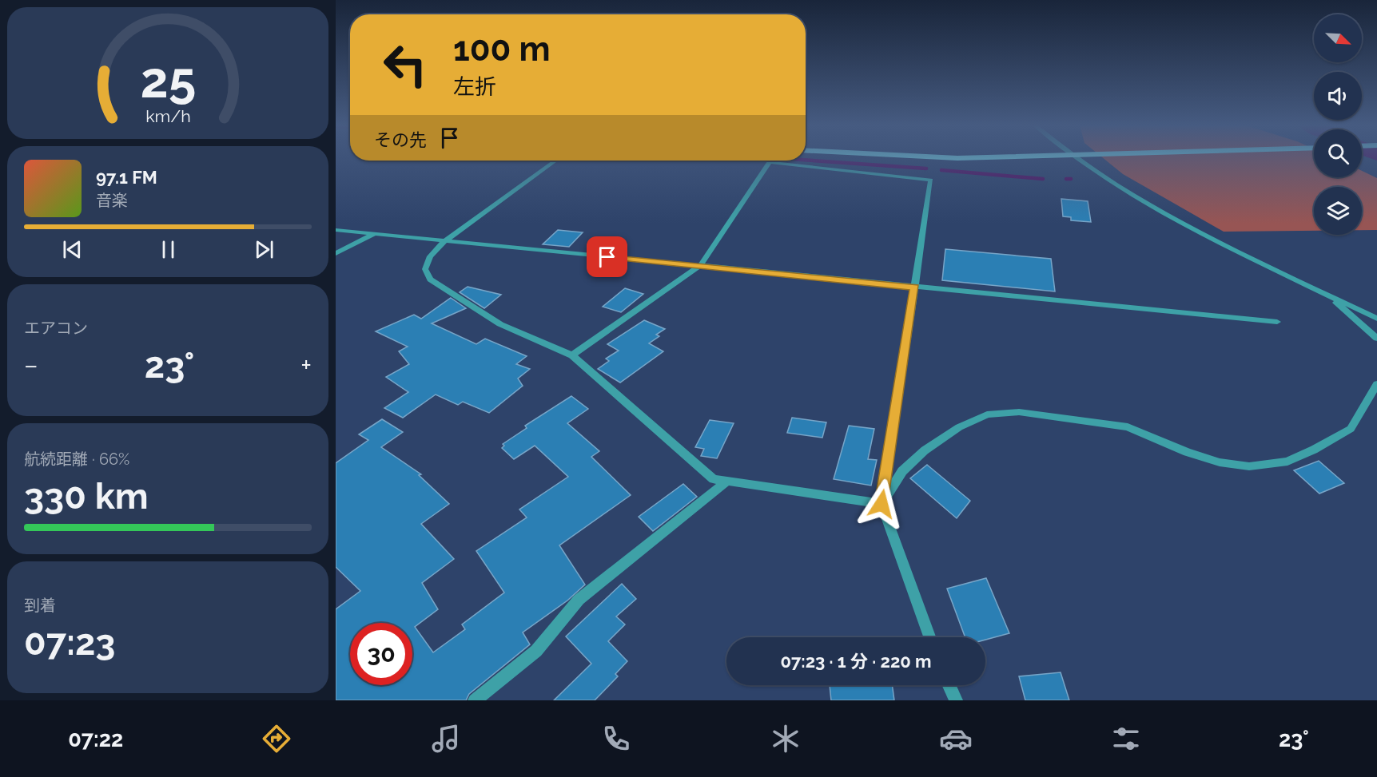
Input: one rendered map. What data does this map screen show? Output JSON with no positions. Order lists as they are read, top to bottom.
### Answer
{
  "north": "bottom right",
  "page": {
    "turn": ["100 m", "左折"],
    "then": "その先",
    "song": ["97.1 FM", "音楽"],
    "tile": [
      "エアコン",
      ["航続距離 · 66%", "330 km"],
      ["到着", "07:23"]
    ],
    "heat": ["−", "23°", "+"],
    "limit": "30",
    "trip": "07:23 · 1 分 · 220 m",
    "tabs": ["07:22", "23°"],
    "gauge": ["25", "km/h"]
  }
}
